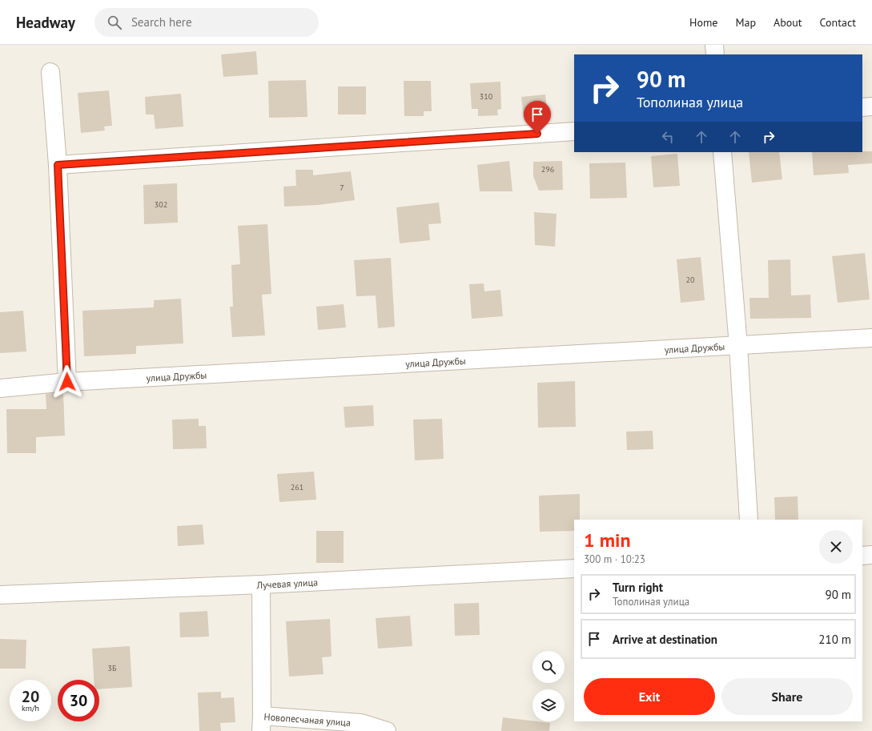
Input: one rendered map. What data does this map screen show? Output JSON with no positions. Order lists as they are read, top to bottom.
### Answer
{
  "streets": {
    "street": ["улица Дружбы", "Лучевая улица", "Новопесчаная улица"]
  },
  "crossings": [
    ["Лучевая улица", "Новопесчаная улица"]
  ],
  "house_numbers": [
    "310",
    "296",
    "7",
    "302",
    "20",
    "261",
    "3Б"
  ],
  "page": {
    "header": "Headway",
    "search": "Search here",
    "nav": [
      "Home",
      "Map",
      "About",
      "Contact"
    ],
    "turn": ["90 m", "Тополиная улица"],
    "heading": ["1 min", "300 m · 10:23"],
    "list": [
      {
        "name": "Turn right",
        "note": "Тополиная улица",
        "value": "90 m"
      },
      {
        "name": "Arrive at destination",
        "value": "210 m"
      }
    ],
    "buttons": ["Exit", "Share"],
    "speed": "20 km/h",
    "limit": "30"
  }
}
